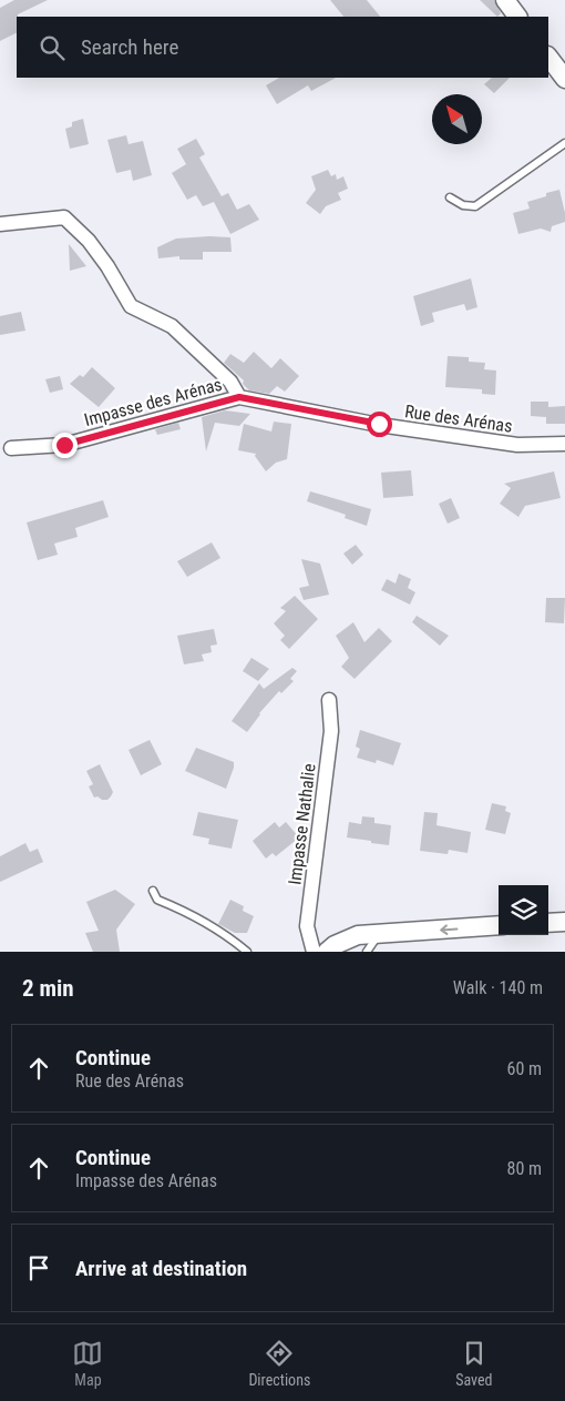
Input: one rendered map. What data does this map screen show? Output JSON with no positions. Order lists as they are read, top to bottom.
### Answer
{
  "streets": {
    "street": ["Impasse des Arénas", "Rue des Arénas", "Impasse Nathalie"]
  },
  "crossings": [
    ["Impasse des Arénas", "Rue des Arénas"]
  ],
  "north": "top left",
  "page": {
    "search": "Search here",
    "heading": ["2 min", "Walk · 140 m"],
    "list": [
      ["Continue", "Rue des Arénas", "60 m"],
      ["Continue", "Impasse des Arénas", "80 m"],
      "Arrive at destination"
    ],
    "nav": ["Map", "Directions", "Saved"]
  }
}
